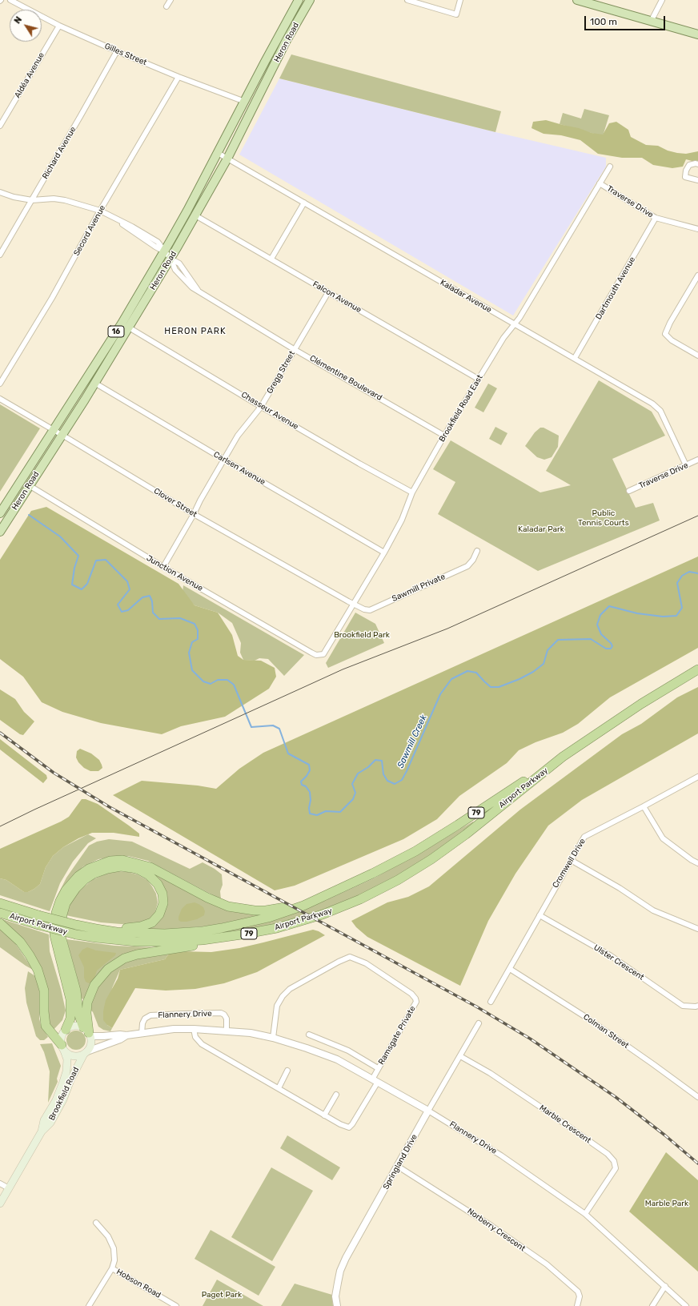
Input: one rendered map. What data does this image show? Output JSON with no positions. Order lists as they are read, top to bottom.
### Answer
{
  "streets": {
    "highway": ["Airport Parkway", "79"],
    "main road": ["Heron Road", "16", "Brookfield Road"],
    "street": [
      "Gilles Street",
      "Aldéa Avenue",
      "Richard Avenue",
      "Traverse Drive",
      "Secord Avenue",
      "Dartmouth Avenue",
      "Kaladar Avenue",
      "Falcon Avenue",
      "Gregg Street",
      "Clémentine Boulevard",
      "Brookfield Road East",
      "Chasseur Avenue",
      "Carlsen Avenue",
      "Clover Street",
      "Junction Avenue",
      "Sawmill Private",
      "Cromwell Drive",
      "Ulster Crescent",
      "Flannery Drive",
      "Colman Street",
      "Ramsgate Private",
      "Marble Crescent",
      "Springland Drive",
      "Norberry Crescent",
      "Hobson Road"
    ]
  },
  "crossings": [
    ["Heron Road", "Gilles Street"],
    ["Heron Road", "Kaladar Avenue"],
    ["Heron Road", "Falcon Avenue"],
    ["Heron Road", "Clémentine Boulevard"],
    ["Heron Road", "Chasseur Avenue"],
    ["Heron Road", "Carlsen Avenue"],
    ["Heron Road", "Clover Street"],
    ["Heron Road", "Junction Avenue"],
    ["Gilles Street", "Aldéa Avenue"],
    ["Gilles Street", "Richard Avenue"],
    ["Gilles Street", "Secord Avenue"],
    ["Richard Avenue", "Clémentine Boulevard"],
    ["Traverse Drive", "Dartmouth Avenue"],
    ["Traverse Drive", "Kaladar Avenue"],
    ["Traverse Drive", "Brookfield Road East"],
    ["Secord Avenue", "Clémentine Boulevard"],
    ["Dartmouth Avenue", "Kaladar Avenue"],
    ["Kaladar Avenue", "Brookfield Road East"],
    ["Falcon Avenue", "Gregg Street"],
    ["Falcon Avenue", "Brookfield Road East"],
    ["Gregg Street", "Clémentine Boulevard"],
    ["Gregg Street", "Chasseur Avenue"],
    ["Gregg Street", "Carlsen Avenue"],
    ["Gregg Street", "Clover Street"],
    ["Gregg Street", "Junction Avenue"],
    ["Clémentine Boulevard", "Brookfield Road East"],
    ["Brookfield Road East", "Chasseur Avenue"],
    ["Brookfield Road East", "Carlsen Avenue"],
    ["Brookfield Road East", "Clover Street"],
    ["Brookfield Road East", "Junction Avenue"],
    ["Brookfield Road East", "Sawmill Private"],
    ["Clover Street", "Sawmill Private"],
    ["Cromwell Drive", "Ulster Crescent"],
    ["Cromwell Drive", "Colman Street"],
    ["Flannery Drive", "Ramsgate Private"],
    ["Flannery Drive", "Brookfield Road"],
    ["Flannery Drive", "Marble Crescent"],
    ["Flannery Drive", "Springland Drive"],
    ["Marble Crescent", "Springland Drive"],
    ["Springland Drive", "Norberry Crescent"]
  ],
  "districts": ["HERON PARK"],
  "water": ["Sawmill Creek"],
  "parks": [
    "Public Tennis Courts",
    "Kaladar Park",
    "Brookfield Park",
    "Marble Park",
    "Paget Park"
  ],
  "scale_bar": "100 m",
  "north": "top left"
}
